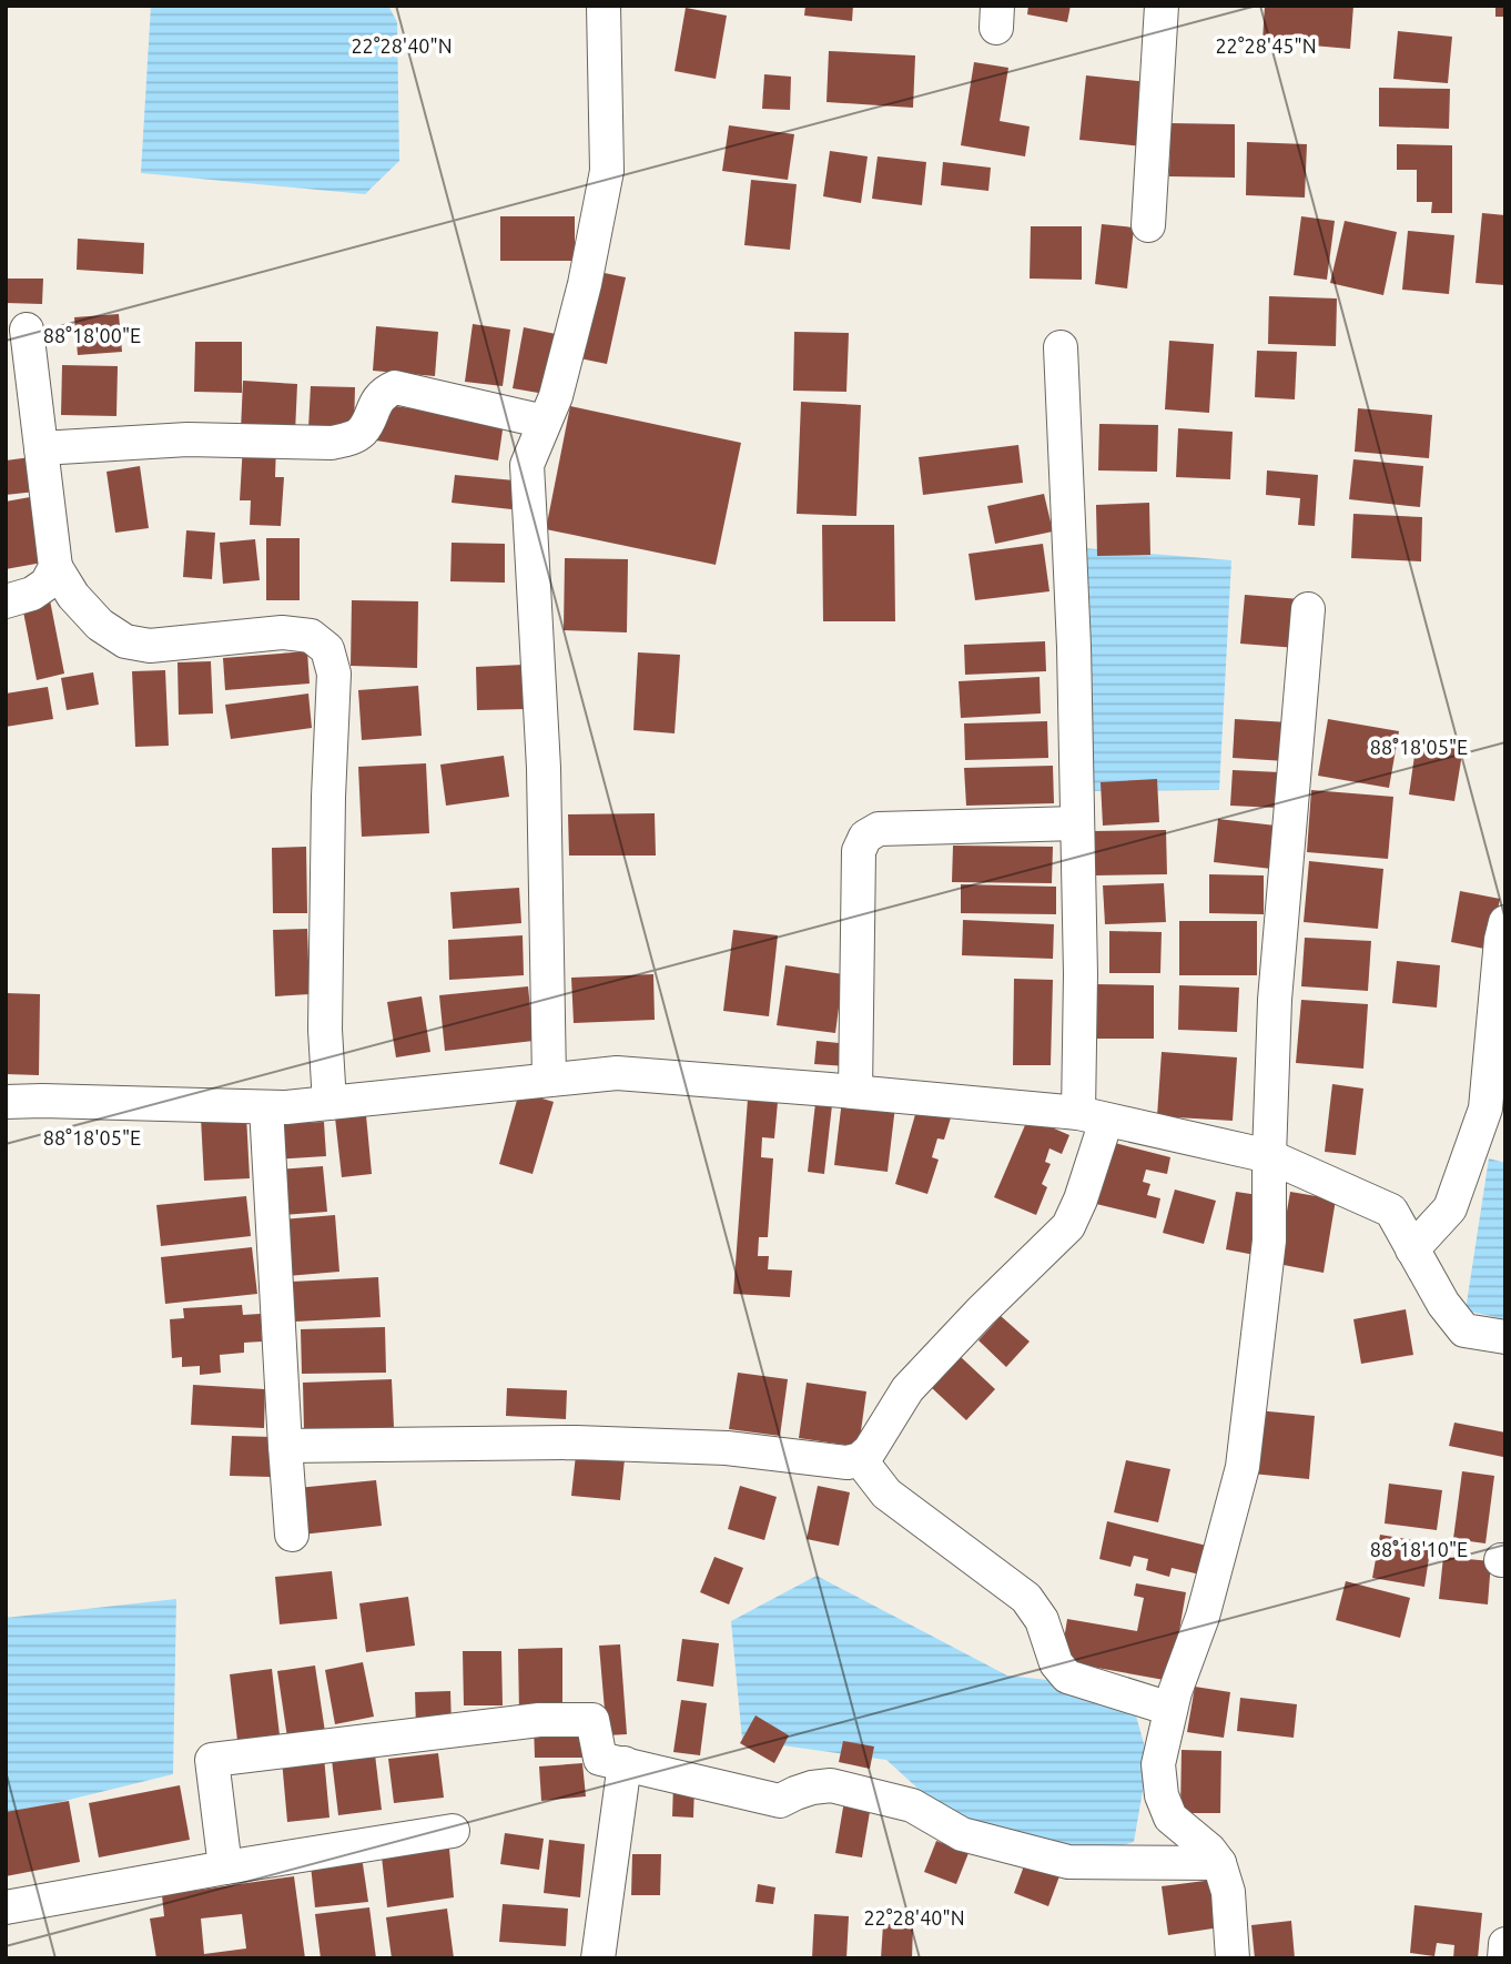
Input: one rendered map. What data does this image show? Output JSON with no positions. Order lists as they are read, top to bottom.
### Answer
{
  "coordinates": [
    "22°28'40\"N",
    "22°28'45\"N",
    "88°18'00\"E",
    "88°18'05\"E",
    "88°18'10\"E"
  ]
}
